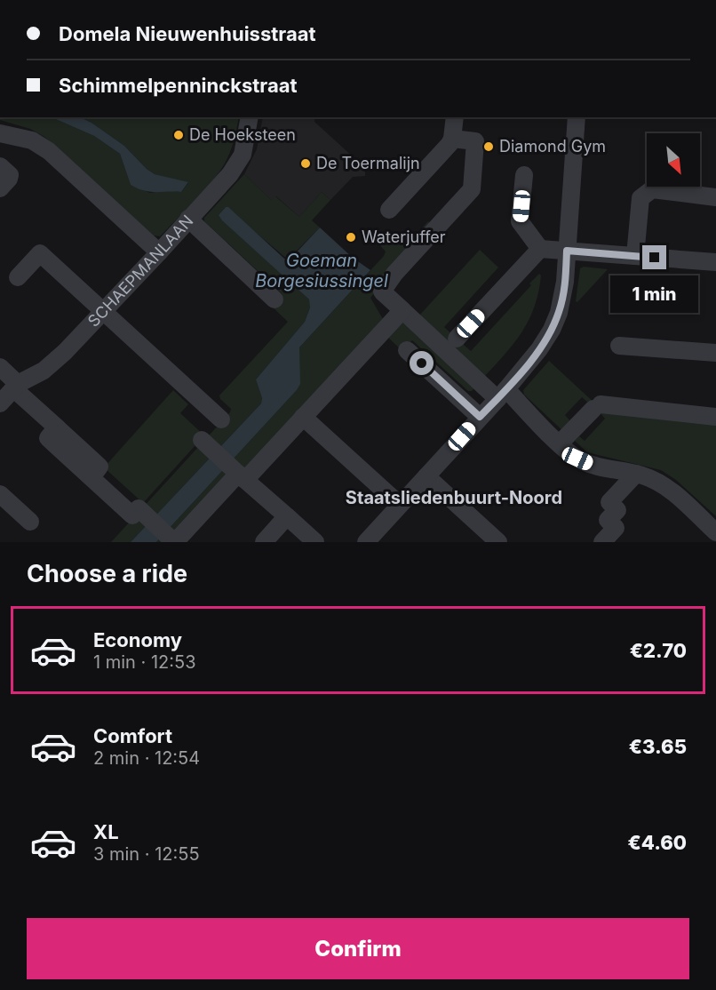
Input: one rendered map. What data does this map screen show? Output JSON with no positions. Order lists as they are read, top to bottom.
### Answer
{
  "streets": {
    "street": ["SCHAEPMANLAAN"]
  },
  "districts": ["Staatsliedenbuurt-Noord"],
  "water": ["Goeman Borgesiussingel"],
  "places": [
    "De Hoeksteen",
    "Diamond Gym",
    "De Toermalijn",
    "Waterjuffer"
  ],
  "north": "bottom right",
  "page": {
    "banner": ["Domela Nieuwenhuisstraat", "Schimmelpenninckstraat"],
    "bubble": "1 min",
    "heading": "Choose a ride",
    "list": [
      {
        "name": "Economy",
        "note": "1 min · 12:53",
        "value": "€2.70"
      },
      {
        "name": "Comfort",
        "note": "2 min · 12:54",
        "value": "€3.65"
      },
      {
        "name": "XL",
        "note": "3 min · 12:55",
        "value": "€4.60"
      }
    ],
    "buttons": "Confirm"
  }
}
